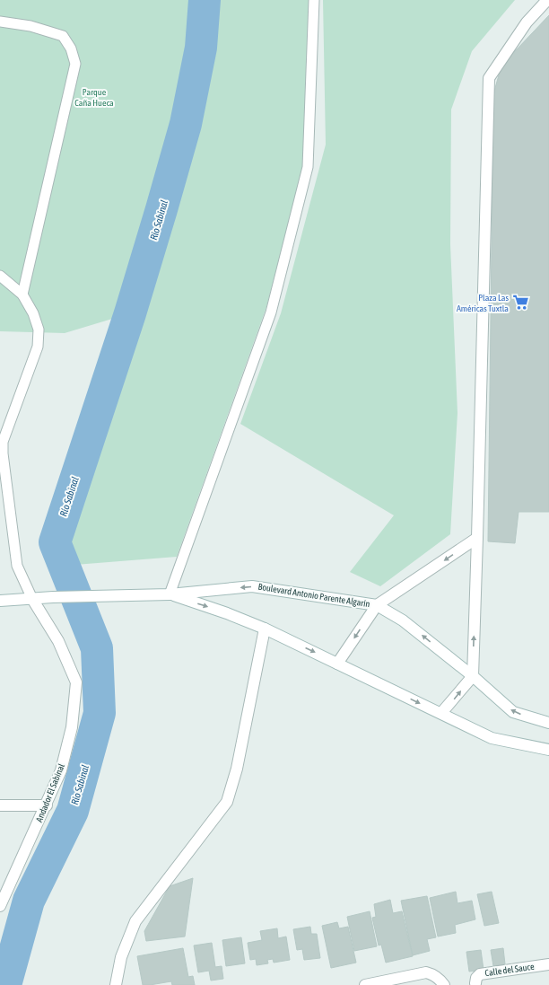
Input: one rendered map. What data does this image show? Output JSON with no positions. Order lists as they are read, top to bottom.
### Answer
{
  "streets": {
    "street": ["Boulevard Antonio Parente Algarín", "Andador El Sabinal", "Calle del Sauce"]
  },
  "crossings": [
    ["Boulevard Antonio Parente Algarín", "Andador El Sabinal"]
  ],
  "water": ["Río Sabinal"],
  "parks": ["Parque Caña Hueca"],
  "places": {
    "supermarket": ["Plaza Las Américas Tuxtla"]
  }
}
